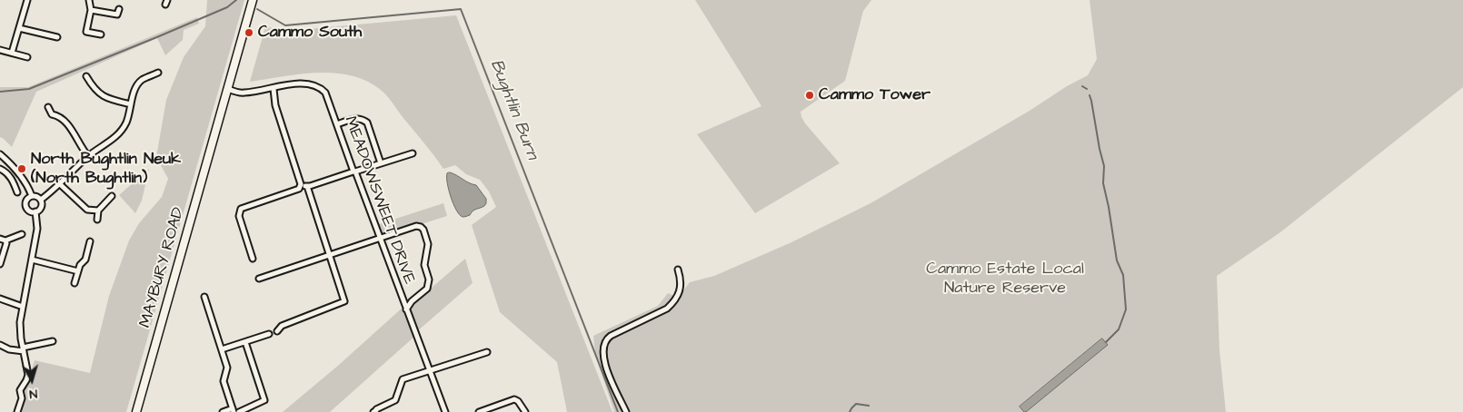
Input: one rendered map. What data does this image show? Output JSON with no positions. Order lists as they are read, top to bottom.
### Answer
{
  "streets": {
    "main road": ["MAYBURY ROAD"],
    "street": ["MEADOWSWEET DRIVE"]
  },
  "crossings": [
    ["MEADOWSWEET DRIVE", "MAYBURY ROAD"]
  ],
  "water": ["Bughtlin Burn"],
  "parks": ["Cammo Estate Local Nature Reserve"],
  "places": ["Cammo South", "Cammo Tower", "North Bughtlin Neuk (North Bughtlin)"],
  "north": "bottom"
}
